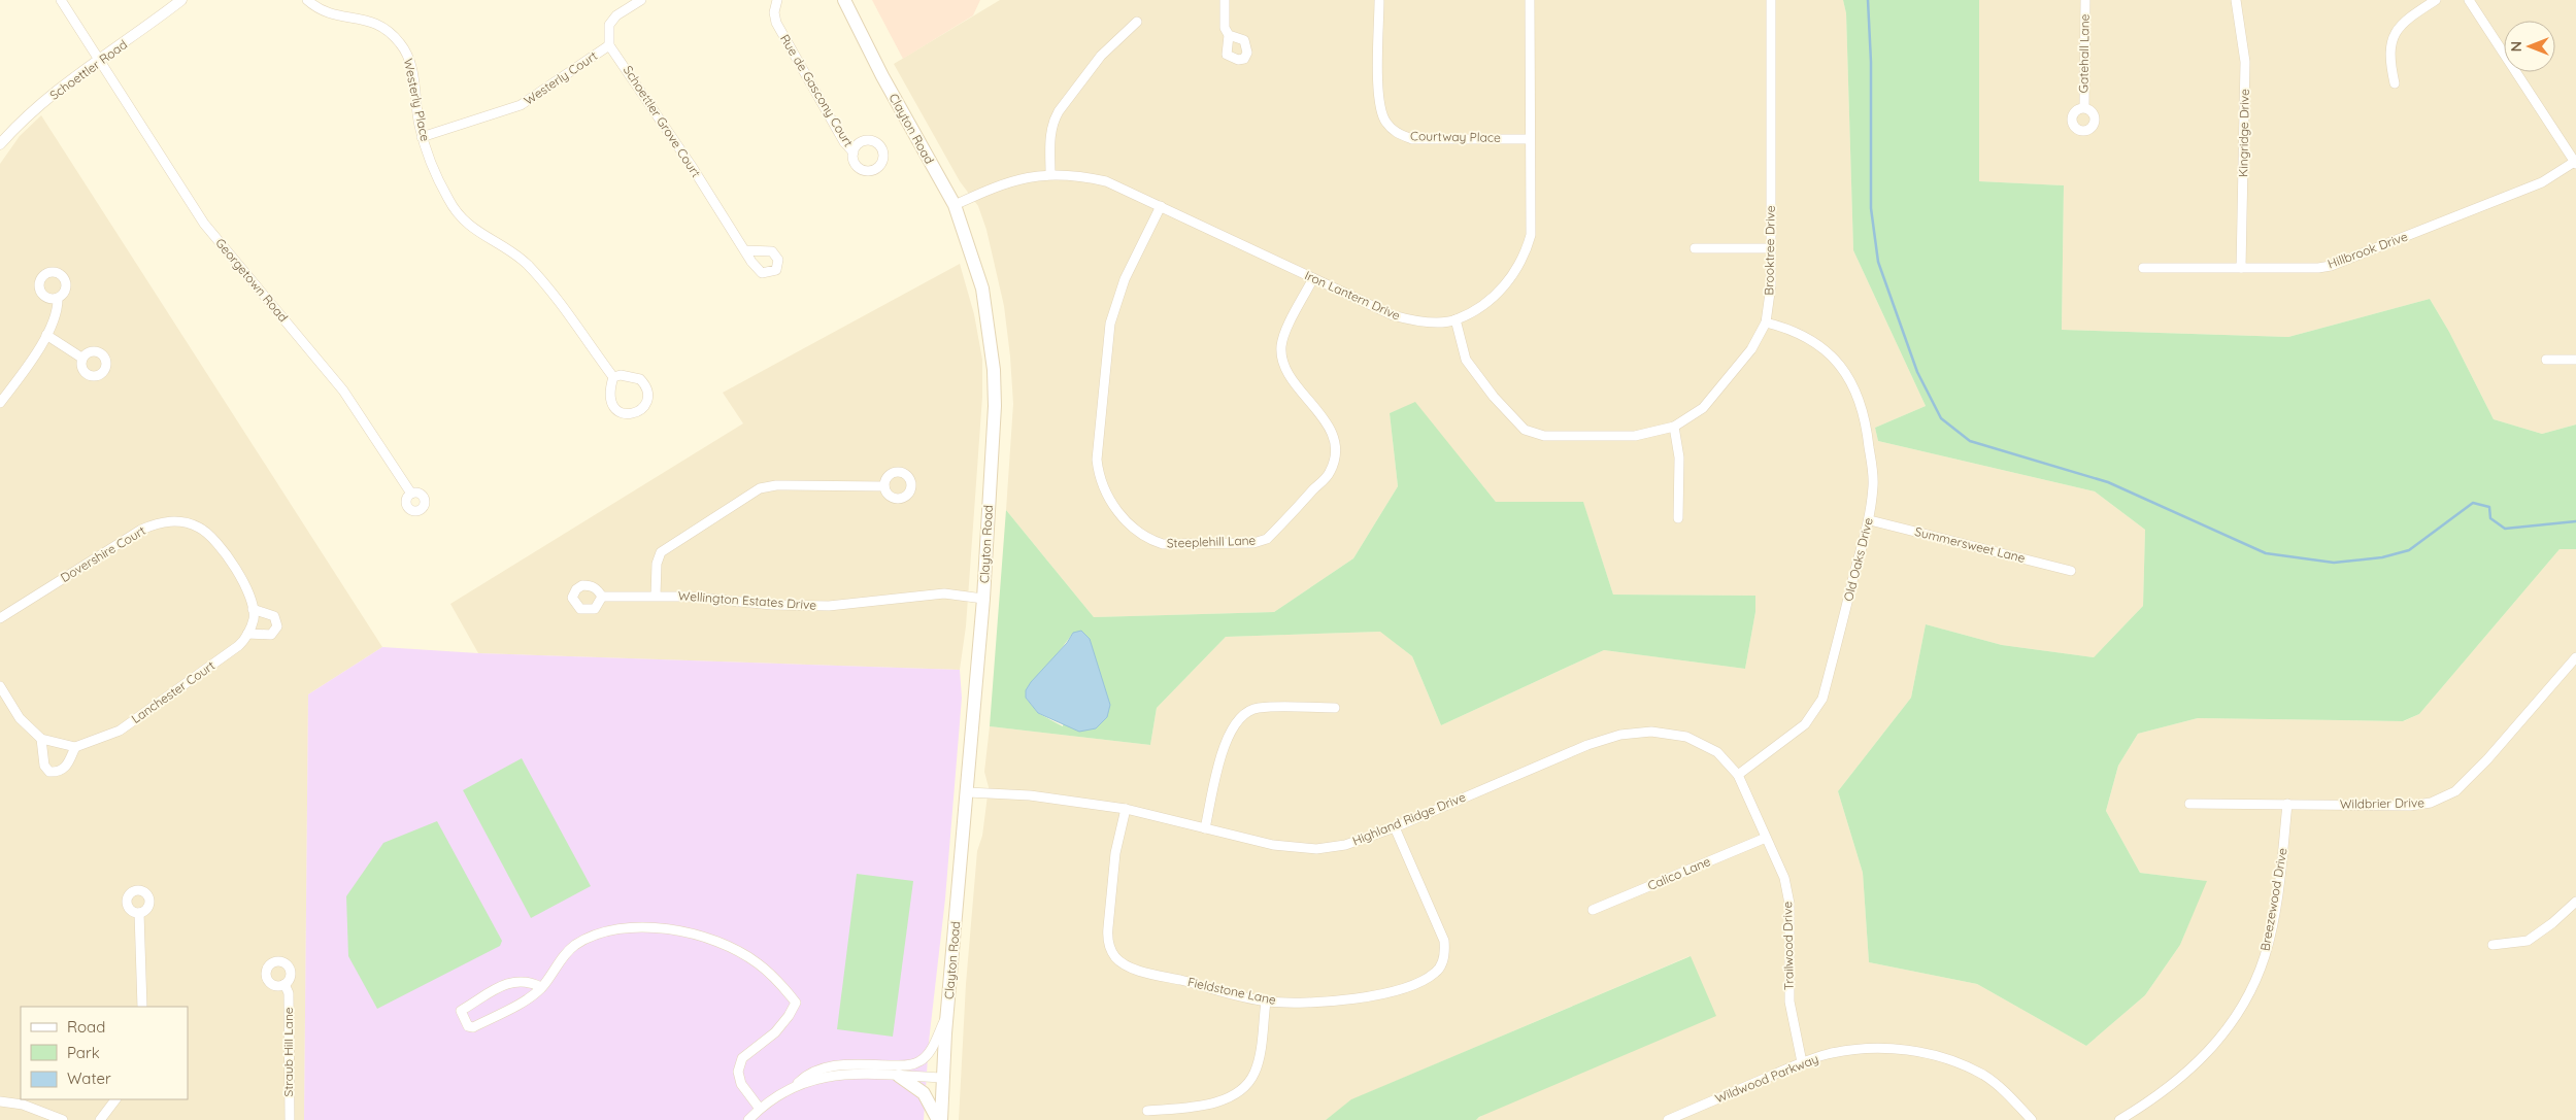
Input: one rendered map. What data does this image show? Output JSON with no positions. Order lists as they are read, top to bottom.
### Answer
{
  "streets": {
    "main road": ["Clayton Road"],
    "street": [
      "Gatehall Lane",
      "Schoettler Road",
      "Westerly Court",
      "Rue de Gascony Court",
      "Westerly Place",
      "Schoettler Grove Court",
      "Kingridge Drive",
      "Courtway Place",
      "Brooktree Drive",
      "Hillbrook Drive",
      "Georgetown Road",
      "Iron Lantern Drive",
      "Steeplehill Lane",
      "Summersweet Lane",
      "Dovershire Court",
      "Old Oaks Drive",
      "Wellington Estates Drive",
      "Lanchester Court",
      "Wildbrier Drive",
      "Highland Ridge Drive",
      "Calico Lane",
      "Breezewood Drive",
      "Trailwood Drive",
      "Fieldstone Lane",
      "Straub Hill Lane",
      "Wildwood Parkway"
    ]
  },
  "crossings": [
    ["Schoettler Road", "Georgetown Road"],
    ["Westerly Court", "Westerly Place"],
    ["Westerly Court", "Schoettler Grove Court"],
    ["Clayton Road", "Iron Lantern Drive"],
    ["Clayton Road", "Wellington Estates Drive"],
    ["Clayton Road", "Highland Ridge Drive"],
    ["Kingridge Drive", "Hillbrook Drive"],
    ["Courtway Place", "Iron Lantern Drive"],
    ["Brooktree Drive", "Iron Lantern Drive"],
    ["Brooktree Drive", "Old Oaks Drive"],
    ["Iron Lantern Drive", "Steeplehill Lane"],
    ["Summersweet Lane", "Old Oaks Drive"],
    ["Dovershire Court", "Lanchester Court"],
    ["Old Oaks Drive", "Highland Ridge Drive"],
    ["Old Oaks Drive", "Trailwood Drive"],
    ["Wildbrier Drive", "Breezewood Drive"],
    ["Highland Ridge Drive", "Trailwood Drive"],
    ["Highland Ridge Drive", "Fieldstone Lane"],
    ["Calico Lane", "Trailwood Drive"],
    ["Trailwood Drive", "Wildwood Parkway"]
  ],
  "legend": ["Road", "Park", "Water"],
  "north": "left"
}
